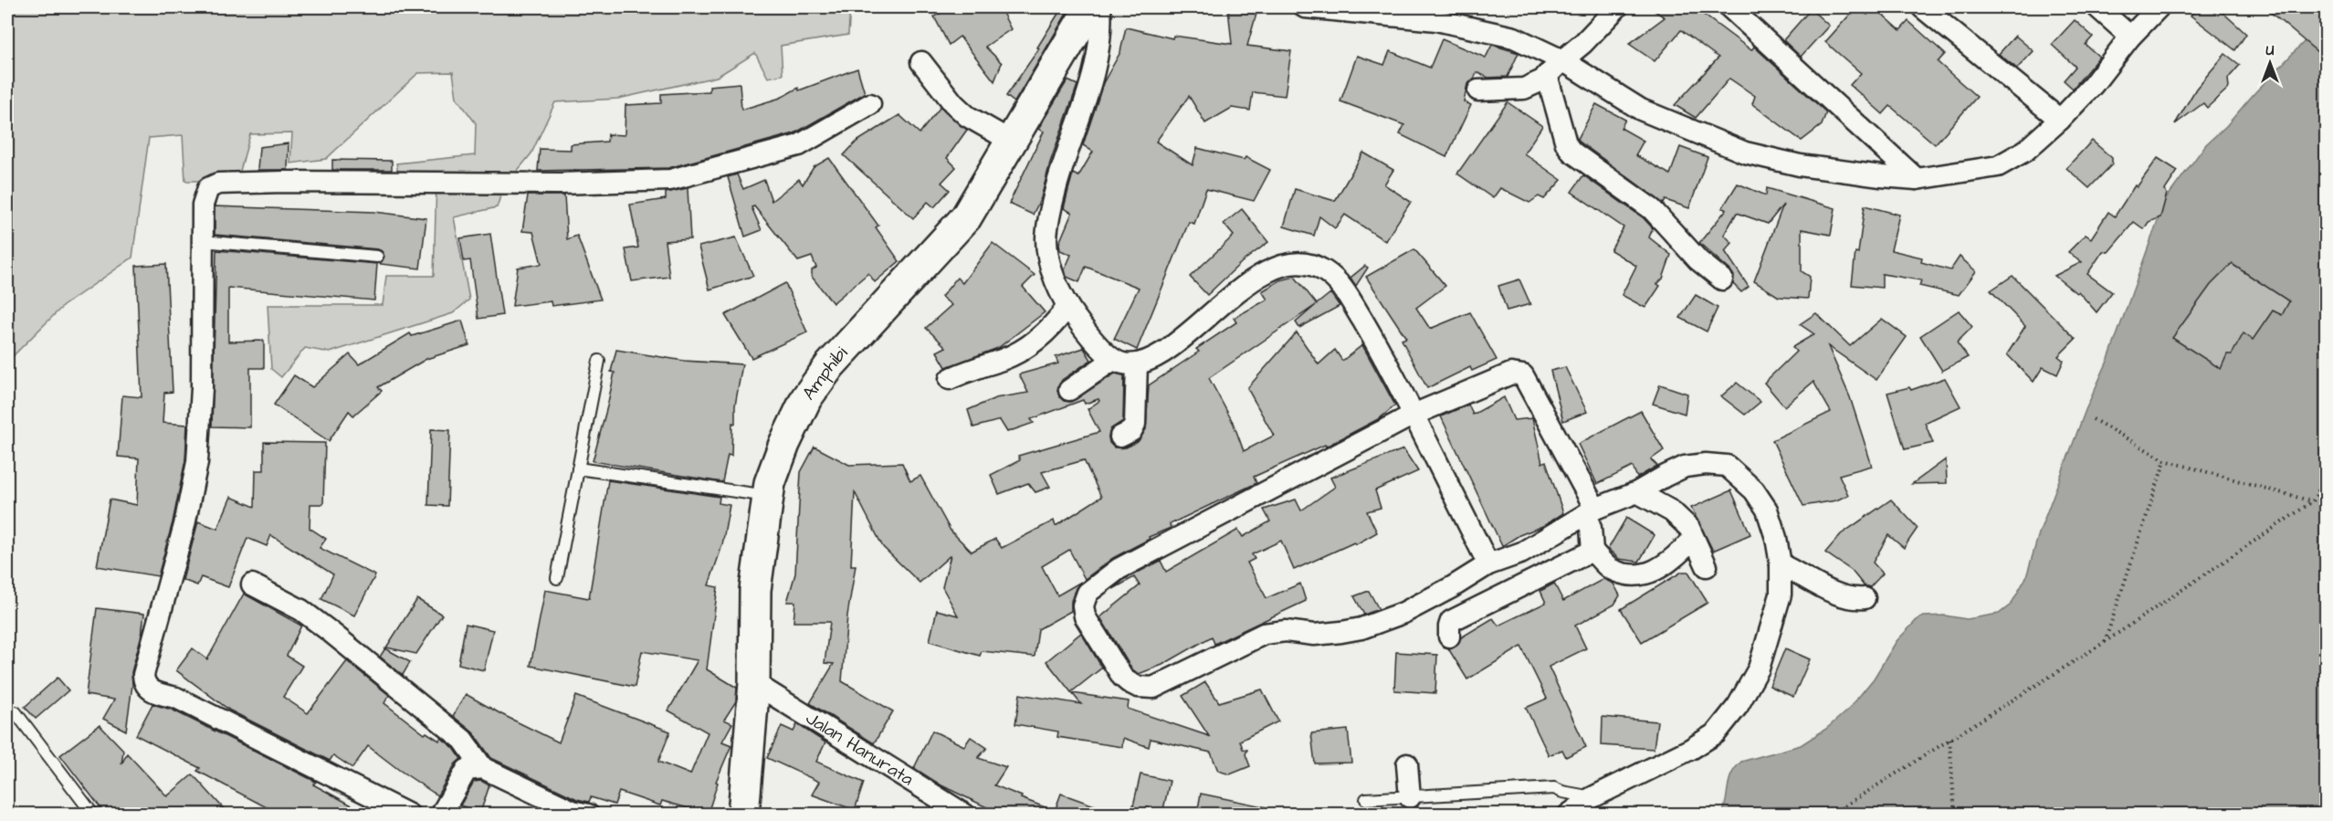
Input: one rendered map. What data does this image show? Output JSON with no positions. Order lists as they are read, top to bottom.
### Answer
{
  "streets": {
    "main road": ["Amphibi"],
    "street": ["Jalan Hanurata"]
  },
  "crossings": [
    ["Amphibi", "Jalan Hanurata"]
  ],
  "north": "top"
}
